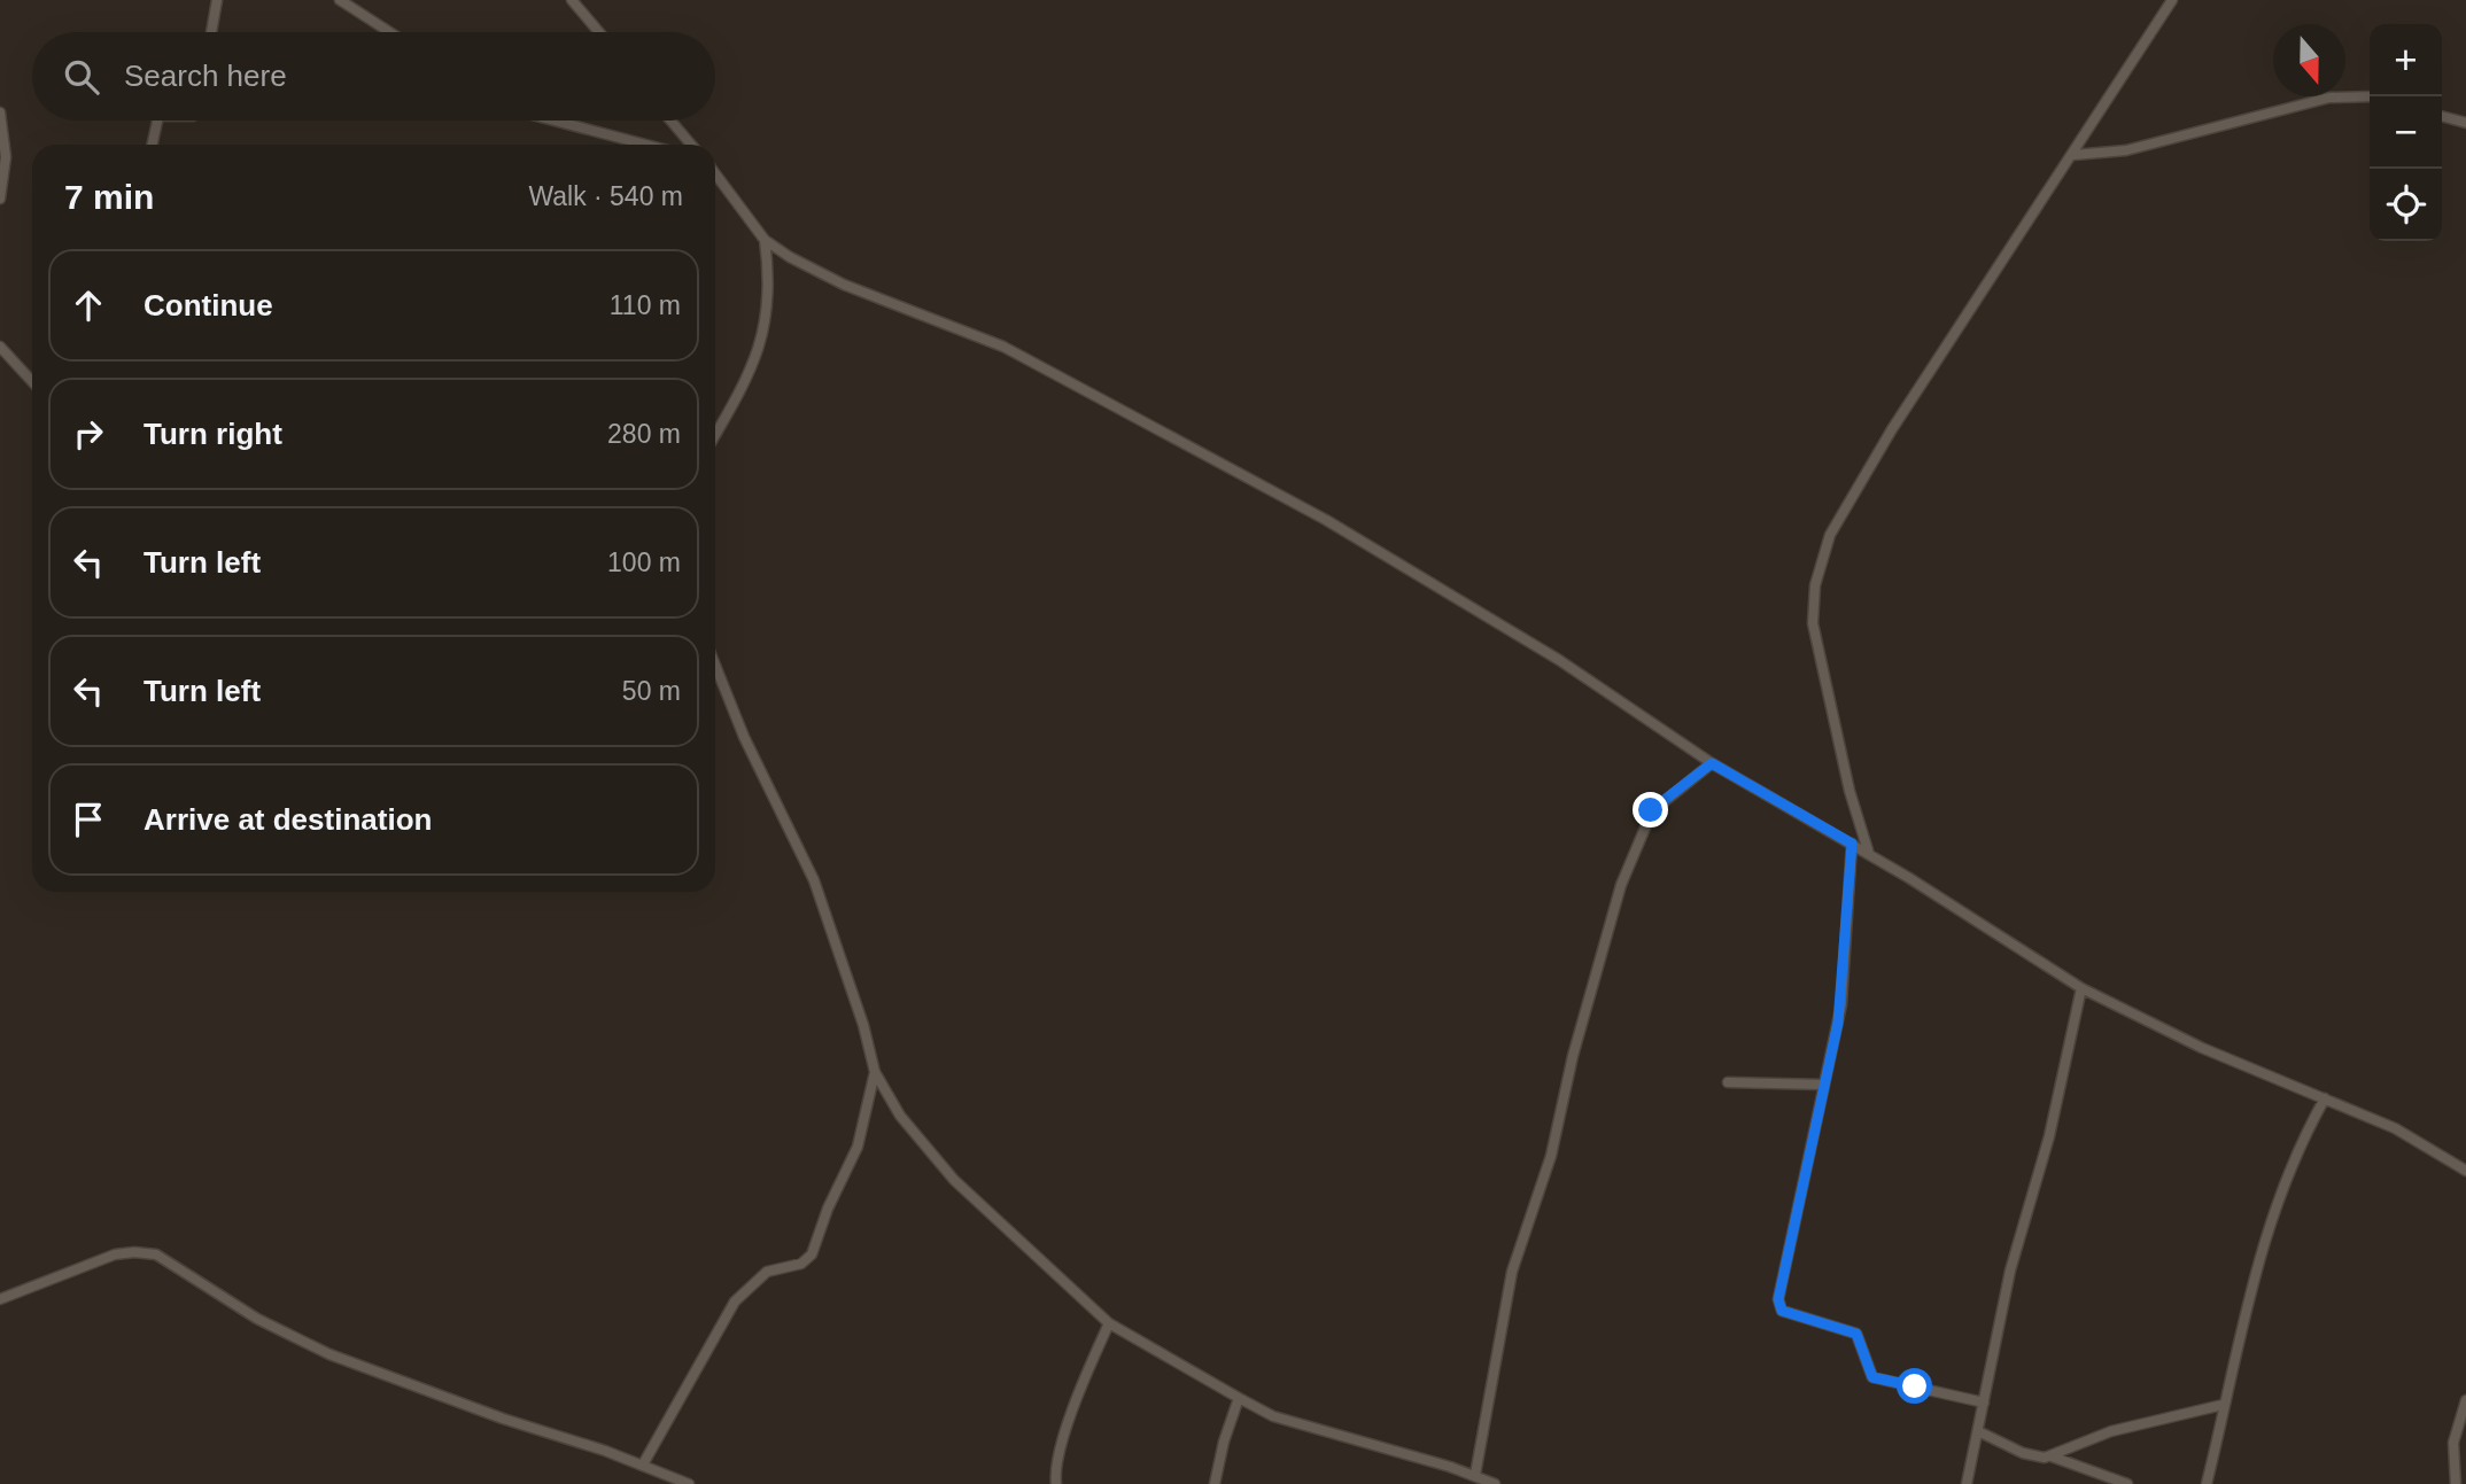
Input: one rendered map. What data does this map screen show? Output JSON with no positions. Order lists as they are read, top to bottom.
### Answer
{
  "north": "bottom",
  "page": {
    "map_buttons": ["+", "−"],
    "search": "Search here",
    "heading": ["7 min", "Walk · 540 m"],
    "list": [
      ["Continue", "110 m"],
      ["Turn right", "280 m"],
      ["Turn left", "100 m"],
      ["Turn left", "50 m"],
      "Arrive at destination"
    ]
  }
}
